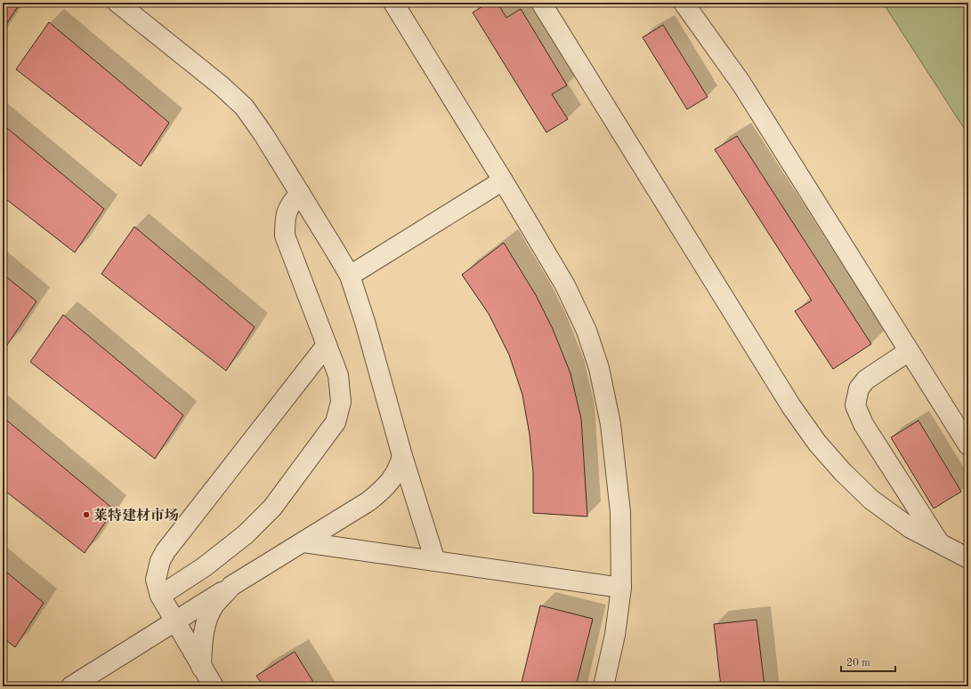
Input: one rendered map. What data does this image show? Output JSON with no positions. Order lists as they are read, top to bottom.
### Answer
{
  "places": ["莱特建材市场"],
  "scale_bar": "20 m"
}
